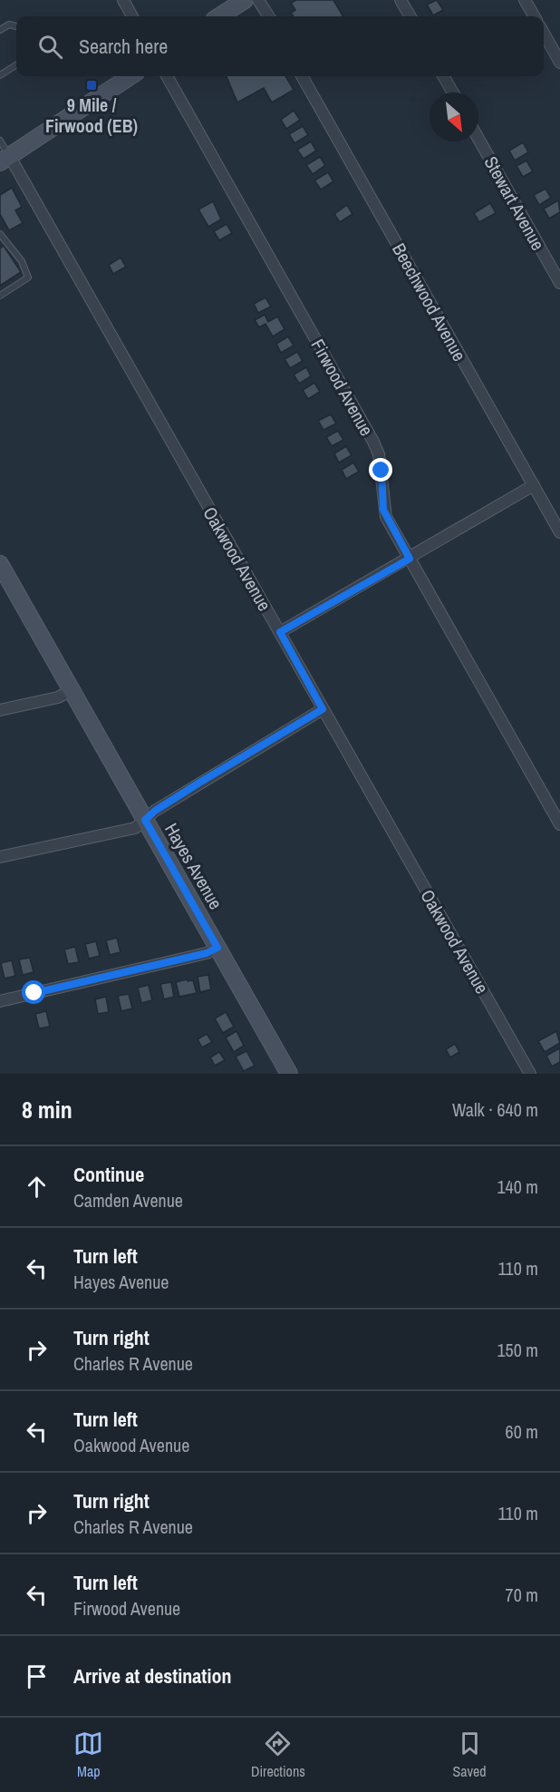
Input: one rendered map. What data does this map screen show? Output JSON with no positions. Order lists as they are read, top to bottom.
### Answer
{
  "streets": {
    "street": [
      "Stewart Avenue",
      "Beechwood Avenue",
      "Firwood Avenue",
      "Oakwood Avenue",
      "Hayes Avenue"
    ]
  },
  "places": {
    "transit": ["9 Mile / Firwood (EB)"]
  },
  "north": "bottom right",
  "page": {
    "search": "Search here",
    "heading": ["8 min", "Walk · 640 m"],
    "list": [
      ["Continue", "Camden Avenue", "140 m"],
      ["Turn left", "Hayes Avenue", "110 m"],
      ["Turn right", "Charles R Avenue", "150 m"],
      ["Turn left", "Oakwood Avenue", "60 m"],
      ["Turn right", "Charles R Avenue", "110 m"],
      ["Turn left", "Firwood Avenue", "70 m"],
      "Arrive at destination"
    ],
    "nav": ["Map", "Directions", "Saved"]
  }
}
